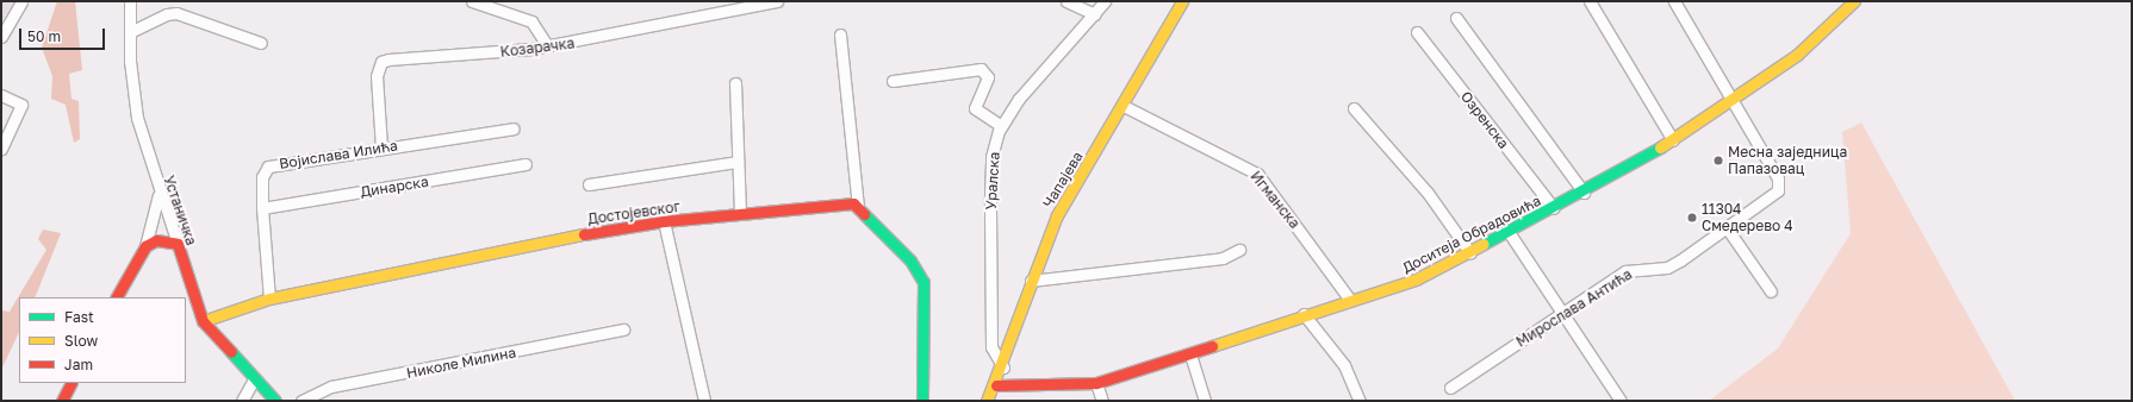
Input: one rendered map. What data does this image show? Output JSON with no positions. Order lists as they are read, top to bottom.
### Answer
{
  "streets": {
    "street": [
      "Козарачка",
      "Озренска",
      "Војислава Илића",
      "Чапајева",
      "Уралска",
      "Динарска",
      "Игманска",
      "Устаничка",
      "Достојевског",
      "Доситеја Обрадовића",
      "Мирослава Антића",
      "Николе Милина"
    ]
  },
  "crossings": [
    ["Козарачка", "Војислава Илића"],
    ["Озренска", "Доситеја Обрадовића"],
    ["Војислава Илића", "Динарска"],
    ["Војислава Илића", "Достојевског"],
    ["Чапајева", "Уралска"],
    ["Чапајева", "Игманска"],
    ["Чапајева", "Доситеја Обрадовића"],
    ["Игманска", "Доситеја Обрадовића"],
    ["Устаничка", "Достојевског"],
    ["Доситеја Обрадовића", "Мирослава Антића"]
  ],
  "places": ["Месна заједница Папазовац", "11304 Смедерево 4"],
  "legend": ["Fast", "Slow", "Jam"],
  "scale_bar": "50 m"
}
